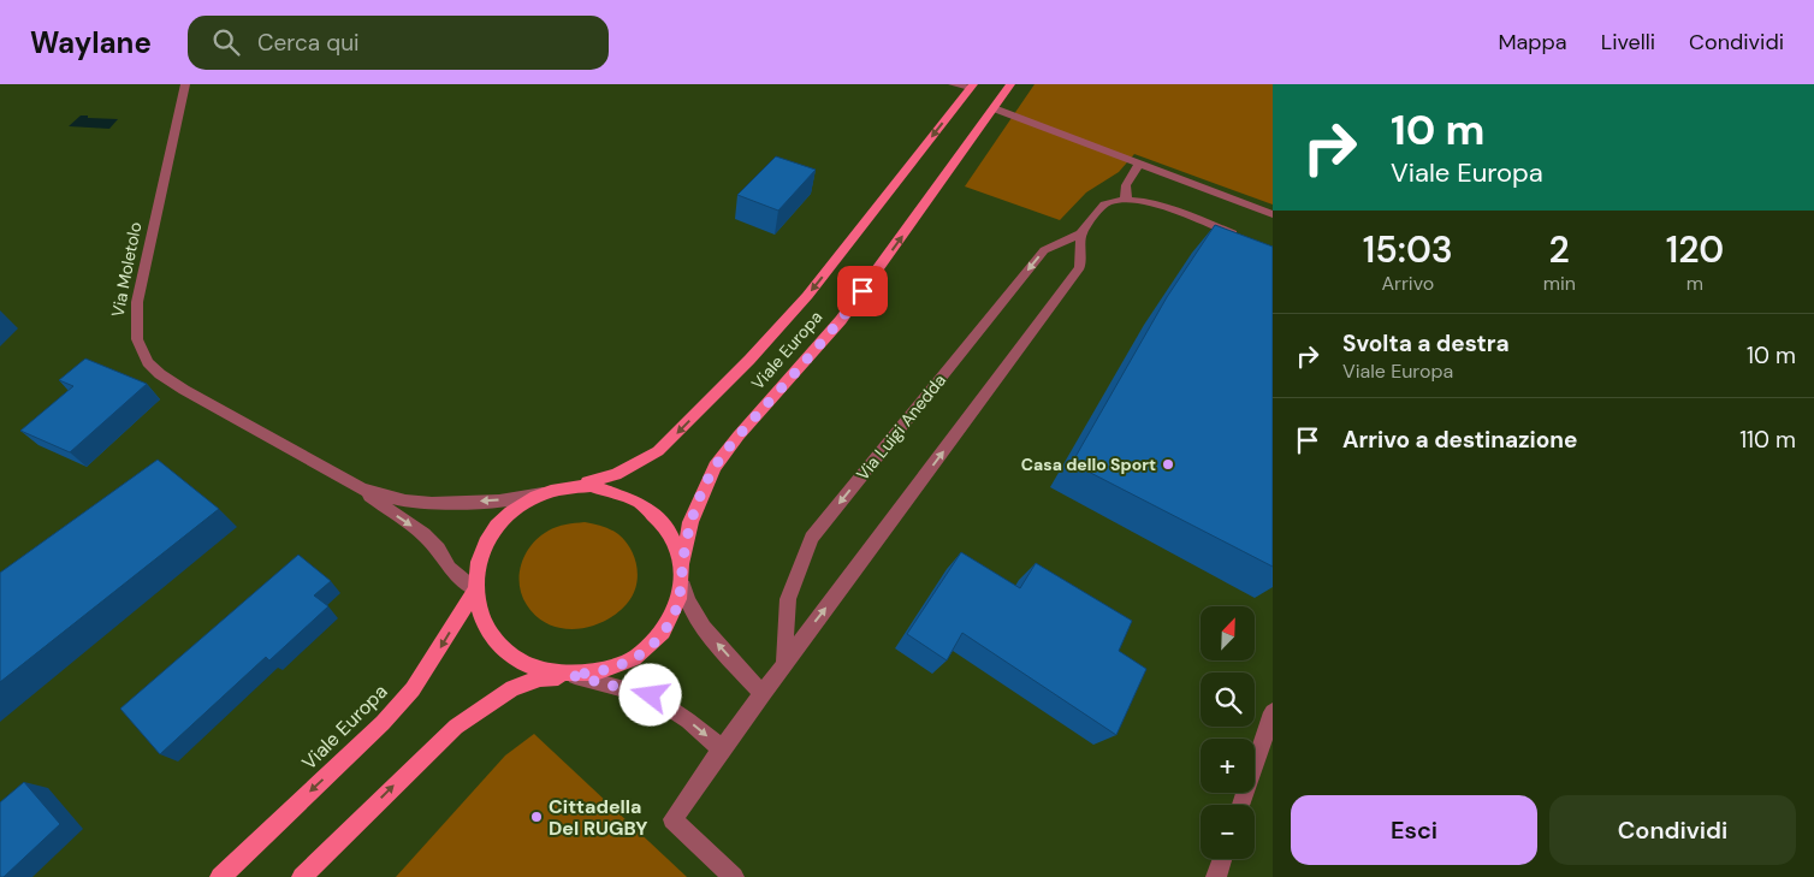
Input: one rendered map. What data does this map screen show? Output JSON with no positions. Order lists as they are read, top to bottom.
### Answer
{
  "streets": {
    "main road": ["Viale Europa"],
    "street": ["Via Moletolo", "Via Luigi Anedda"]
  },
  "crossings": [
    ["Via Moletolo", "Viale Europa"]
  ],
  "places": ["Casa dello Sport", "Cittadella Del RUGBY"],
  "north": "top right",
  "page": {
    "header": "Waylane",
    "search": "Cerca qui",
    "nav": ["Mappa", "Livelli", "Condividi"],
    "turn": ["10 m", "Viale Europa"],
    "eta": [
      "15:03",
      "Arrivo",
      "2",
      "min",
      "120",
      "m"
    ],
    "list": [
      {
        "name": "Svolta a destra",
        "note": "Viale Europa",
        "value": "10 m"
      },
      {
        "name": "Arrivo a destinazione",
        "value": "110 m"
      }
    ],
    "map_buttons": ["+", "−"],
    "buttons": ["Esci", "Condividi"]
  }
}
